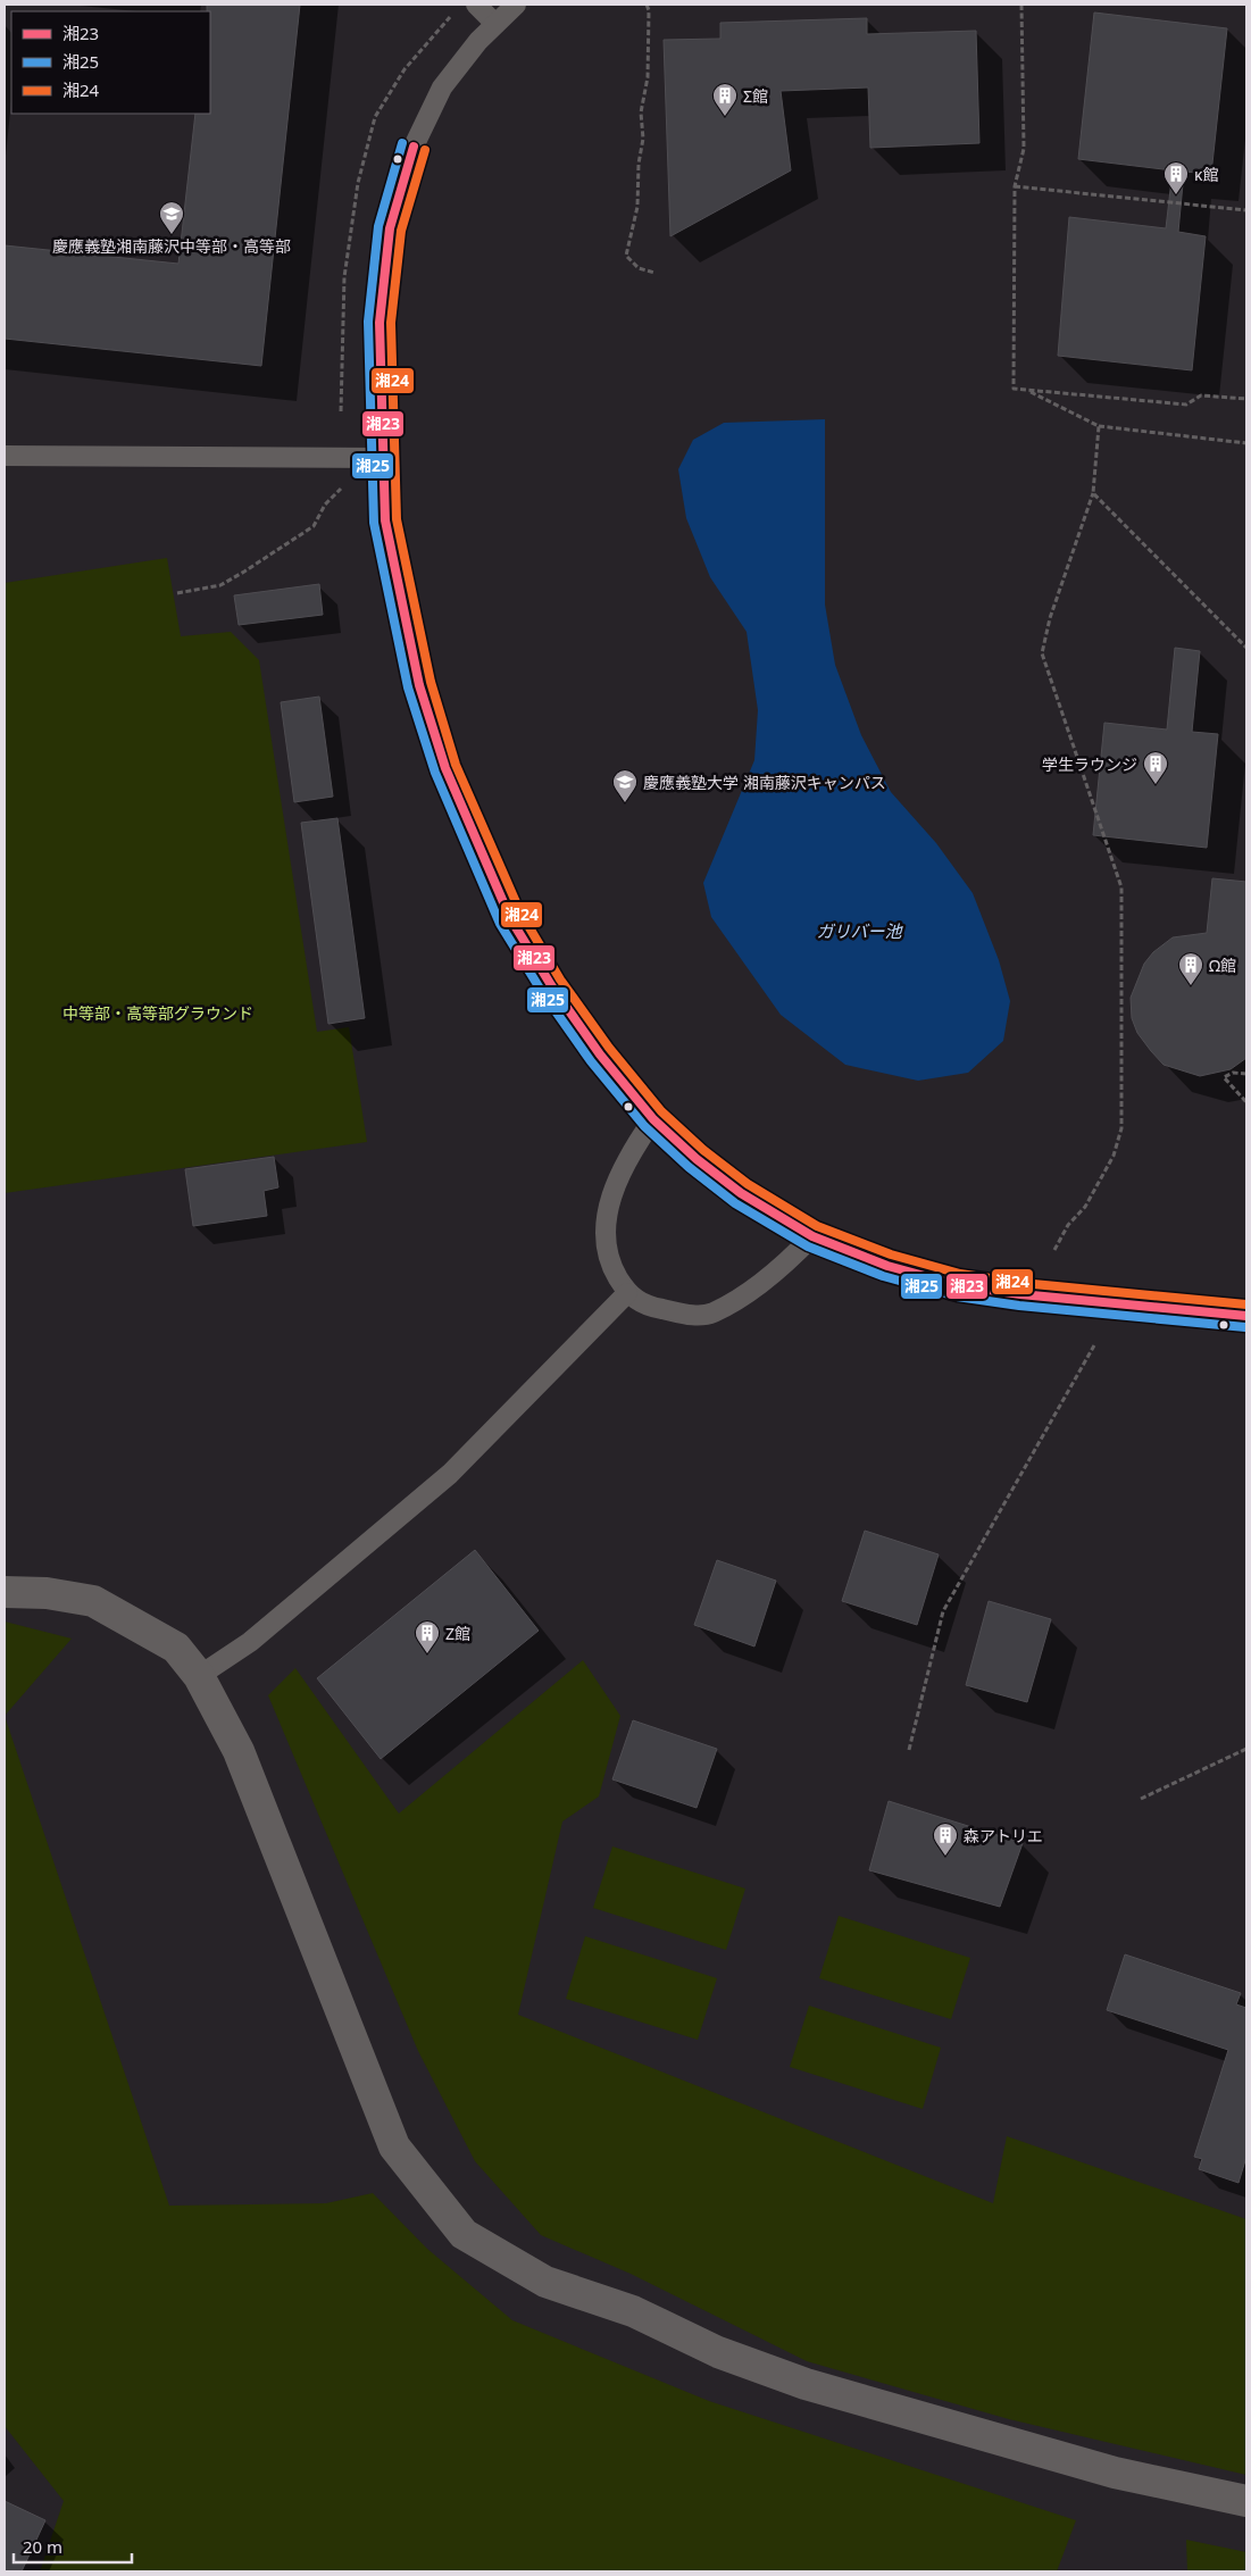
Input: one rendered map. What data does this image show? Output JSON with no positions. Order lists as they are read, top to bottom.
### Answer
{
  "water": ["ガリバー池"],
  "parks": ["中等部・高等部グラウンド"],
  "places": {
    "building": [
      "Σ館",
      "κ館",
      "学生ラウンジ",
      "Ω館",
      "Ζ館",
      "森アトリエ"
    ],
    "school or university": ["慶應義塾湘南藤沢中等部・高等部", "慶應義塾大学 湘南藤沢キャンパス"]
  },
  "lines": ["transit line 湘25", "transit line 湘23", "transit line 湘24"],
  "legend": ["湘23", "湘25", "湘24"],
  "scale_bar": "20 m"
}
